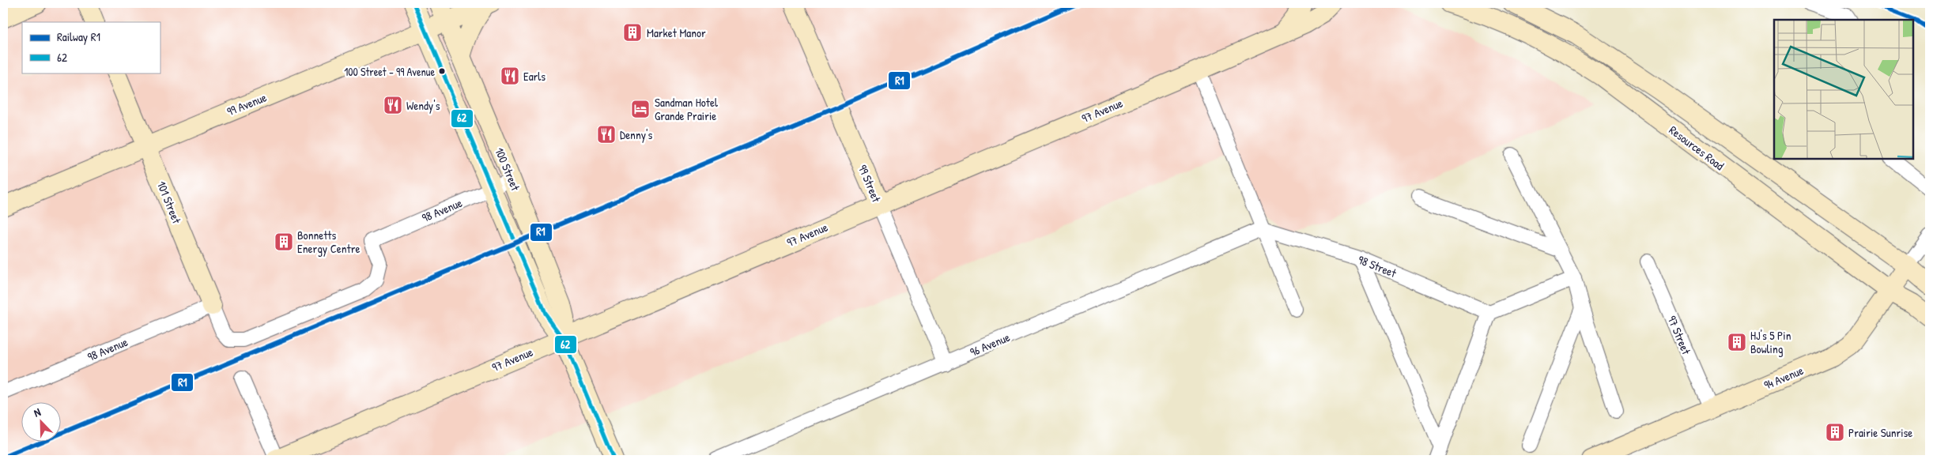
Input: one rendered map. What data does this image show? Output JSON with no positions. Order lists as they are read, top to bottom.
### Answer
{
  "streets": {
    "main road": [
      "99 Avenue",
      "97 Avenue",
      "Resources Road",
      "100 Street",
      "99 Street",
      "101 Street",
      "94 Avenue"
    ],
    "street": [
      "98 Avenue",
      "98 Street",
      "97 Street",
      "96 Avenue"
    ]
  },
  "crossings": [
    ["99 Avenue", "100 Street"],
    ["99 Avenue", "101 Street"],
    ["97 Avenue", "100 Street"],
    ["97 Avenue", "99 Street"],
    ["Resources Road", "94 Avenue"],
    ["100 Street", "98 Avenue"],
    ["99 Street", "96 Avenue"],
    ["101 Street", "98 Avenue"],
    ["98 Street", "96 Avenue"],
    ["97 Street", "94 Avenue"]
  ],
  "places": {
    "building": [
      "Market Manor",
      "Bonnetts Energy Centre",
      "HJ's 5 Pin Bowling",
      "Prairie Sunrise"
    ],
    "other": ["100 Street – 99 Avenue"],
    "restaurant": ["Earls", "Wendy's", "Denny's"],
    "hotel": ["Sandman Hotel Grande Prairie"]
  },
  "lines": ["rail line R1", "transit line 62"],
  "legend": ["Railway R1", "62"],
  "north": "top left"
}
